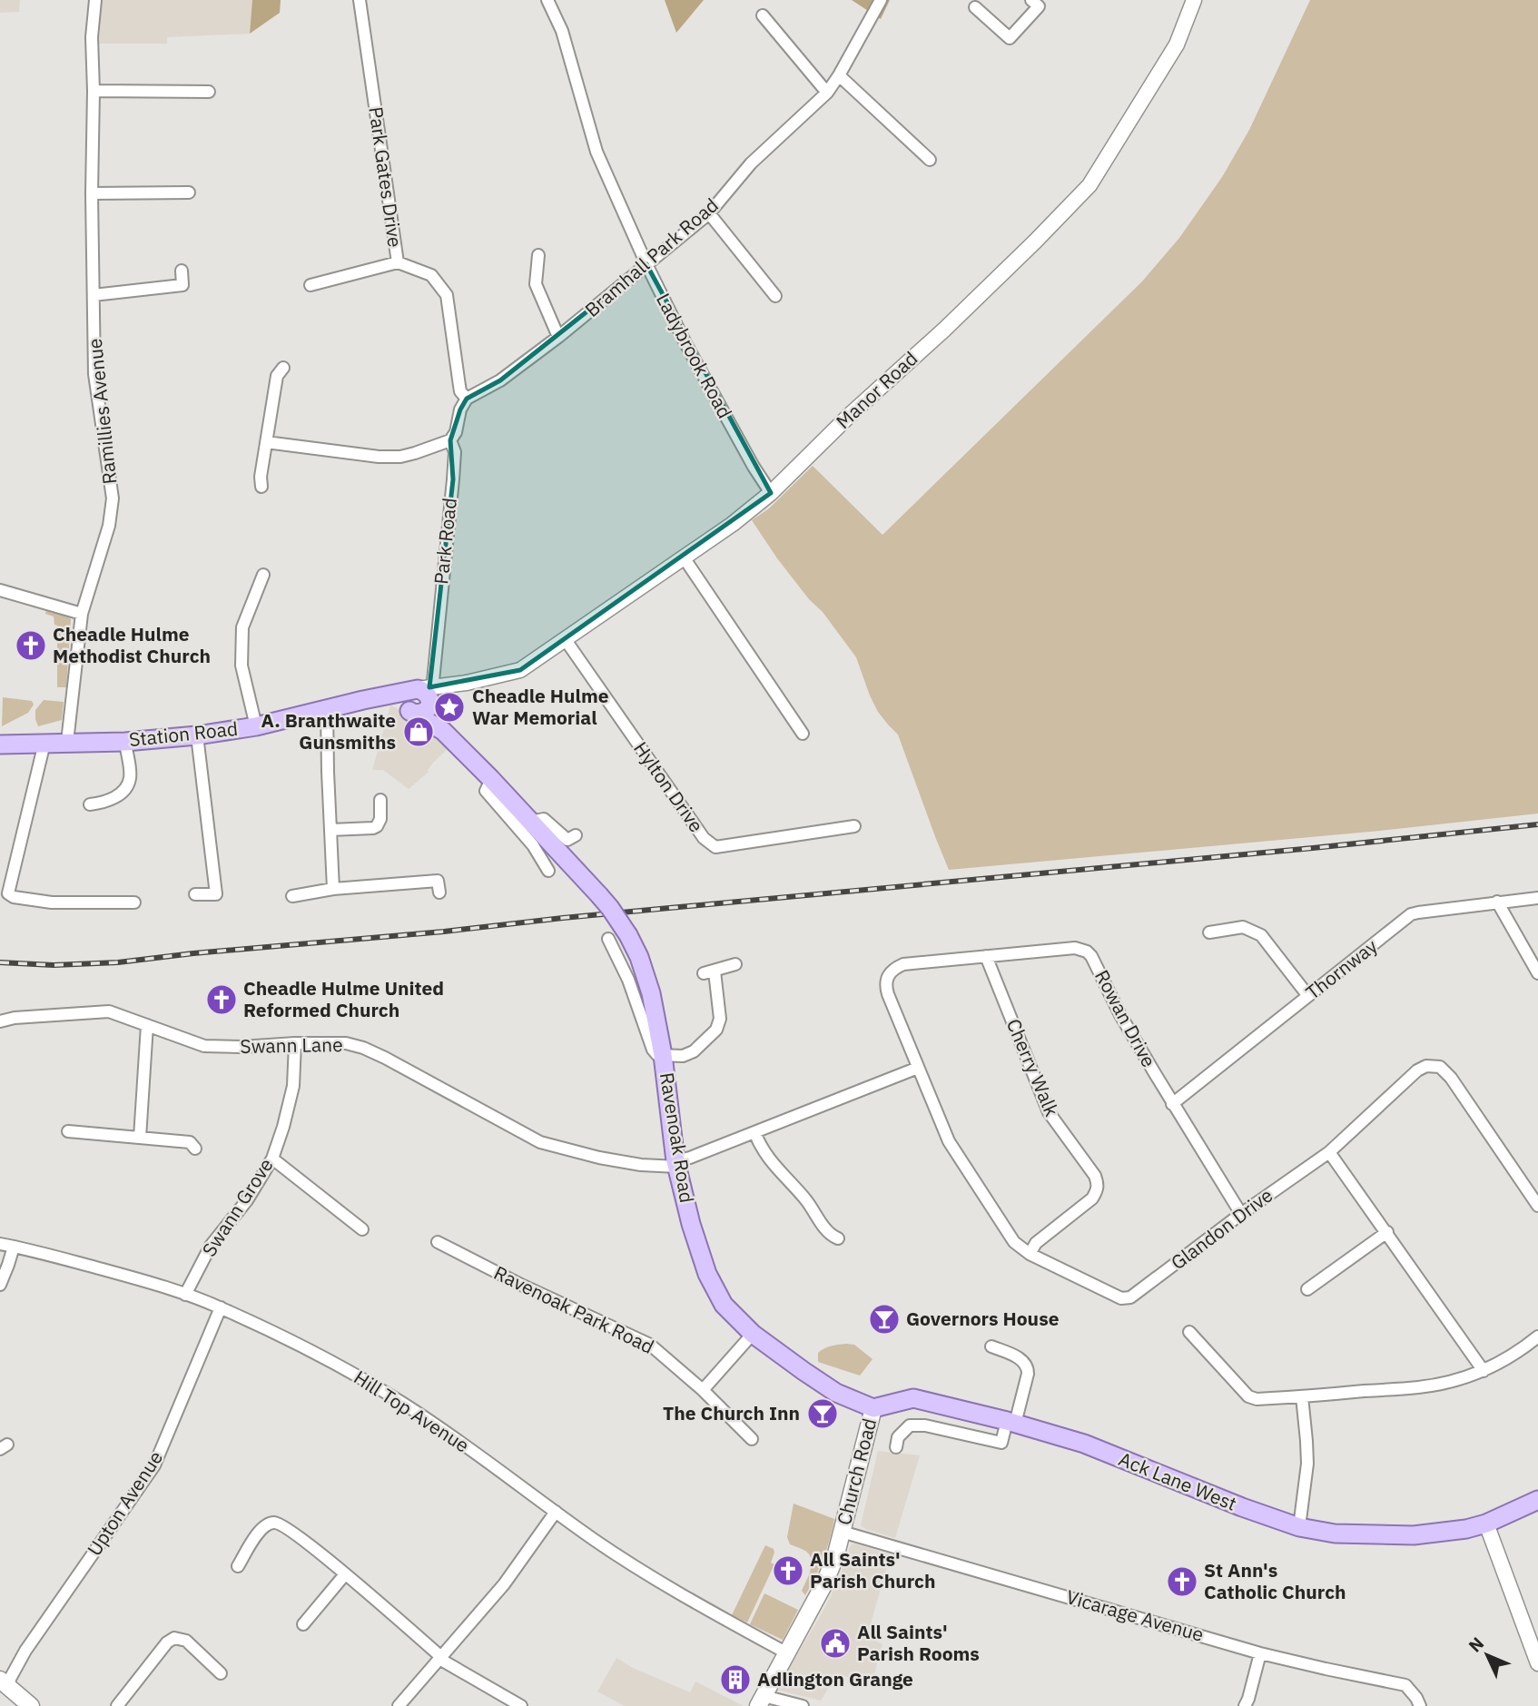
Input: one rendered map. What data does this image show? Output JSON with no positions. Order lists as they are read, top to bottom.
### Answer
{
  "streets": {
    "main road": [
      "Station Road",
      "Ravenoak Road",
      "Church Road",
      "Ack Lane West"
    ],
    "street": [
      "Park Gates Drive",
      "Bramhall Park Road",
      "Ladybrook Road",
      "Manor Road",
      "Ramillies Avenue",
      "Park Road",
      "Hylton Drive",
      "Thornway",
      "Rowan Drive",
      "Swann Lane",
      "Cherry Walk",
      "Swann Grove",
      "Glandon Drive",
      "Ravenoak Park Road",
      "Hill Top Avenue",
      "Upton Avenue",
      "Vicarage Avenue"
    ]
  },
  "crossings": [
    ["Park Gates Drive", "Bramhall Park Road"],
    ["Park Gates Drive", "Park Road"],
    ["Bramhall Park Road", "Ladybrook Road"],
    ["Bramhall Park Road", "Park Road"],
    ["Ladybrook Road", "Manor Road"],
    ["Manor Road", "Park Road"],
    ["Manor Road", "Station Road"],
    ["Manor Road", "Hylton Drive"],
    ["Manor Road", "Ravenoak Road"],
    ["Ramillies Avenue", "Station Road"],
    ["Park Road", "Station Road"],
    ["Park Road", "Ravenoak Road"],
    ["Station Road", "Ravenoak Road"],
    ["Thornway", "Rowan Drive"],
    ["Rowan Drive", "Cherry Walk"],
    ["Rowan Drive", "Glandon Drive"],
    ["Swann Lane", "Ravenoak Road"],
    ["Swann Lane", "Swann Grove"],
    ["Cherry Walk", "Glandon Drive"],
    ["Ravenoak Road", "Church Road"],
    ["Ravenoak Road", "Ack Lane West"],
    ["Swann Grove", "Hill Top Avenue"],
    ["Hill Top Avenue", "Church Road"],
    ["Hill Top Avenue", "Upton Avenue"],
    ["Church Road", "Ack Lane West"],
    ["Church Road", "Vicarage Avenue"]
  ],
  "places": {
    "church": [
      "Cheadle Hulme Methodist Church",
      "Cheadle Hulme United Reformed Church",
      "All Saints' Parish Church",
      "St Ann's Catholic Church"
    ],
    "place": ["Cheadle Hulme War Memorial"],
    "shop": ["A. Branthwaite Gunsmiths"],
    "bar": ["Governors House", "The Church Inn"],
    "public building": ["All Saints' Parish Rooms"],
    "building": ["Adlington Grange"]
  },
  "north": "top left"
}
